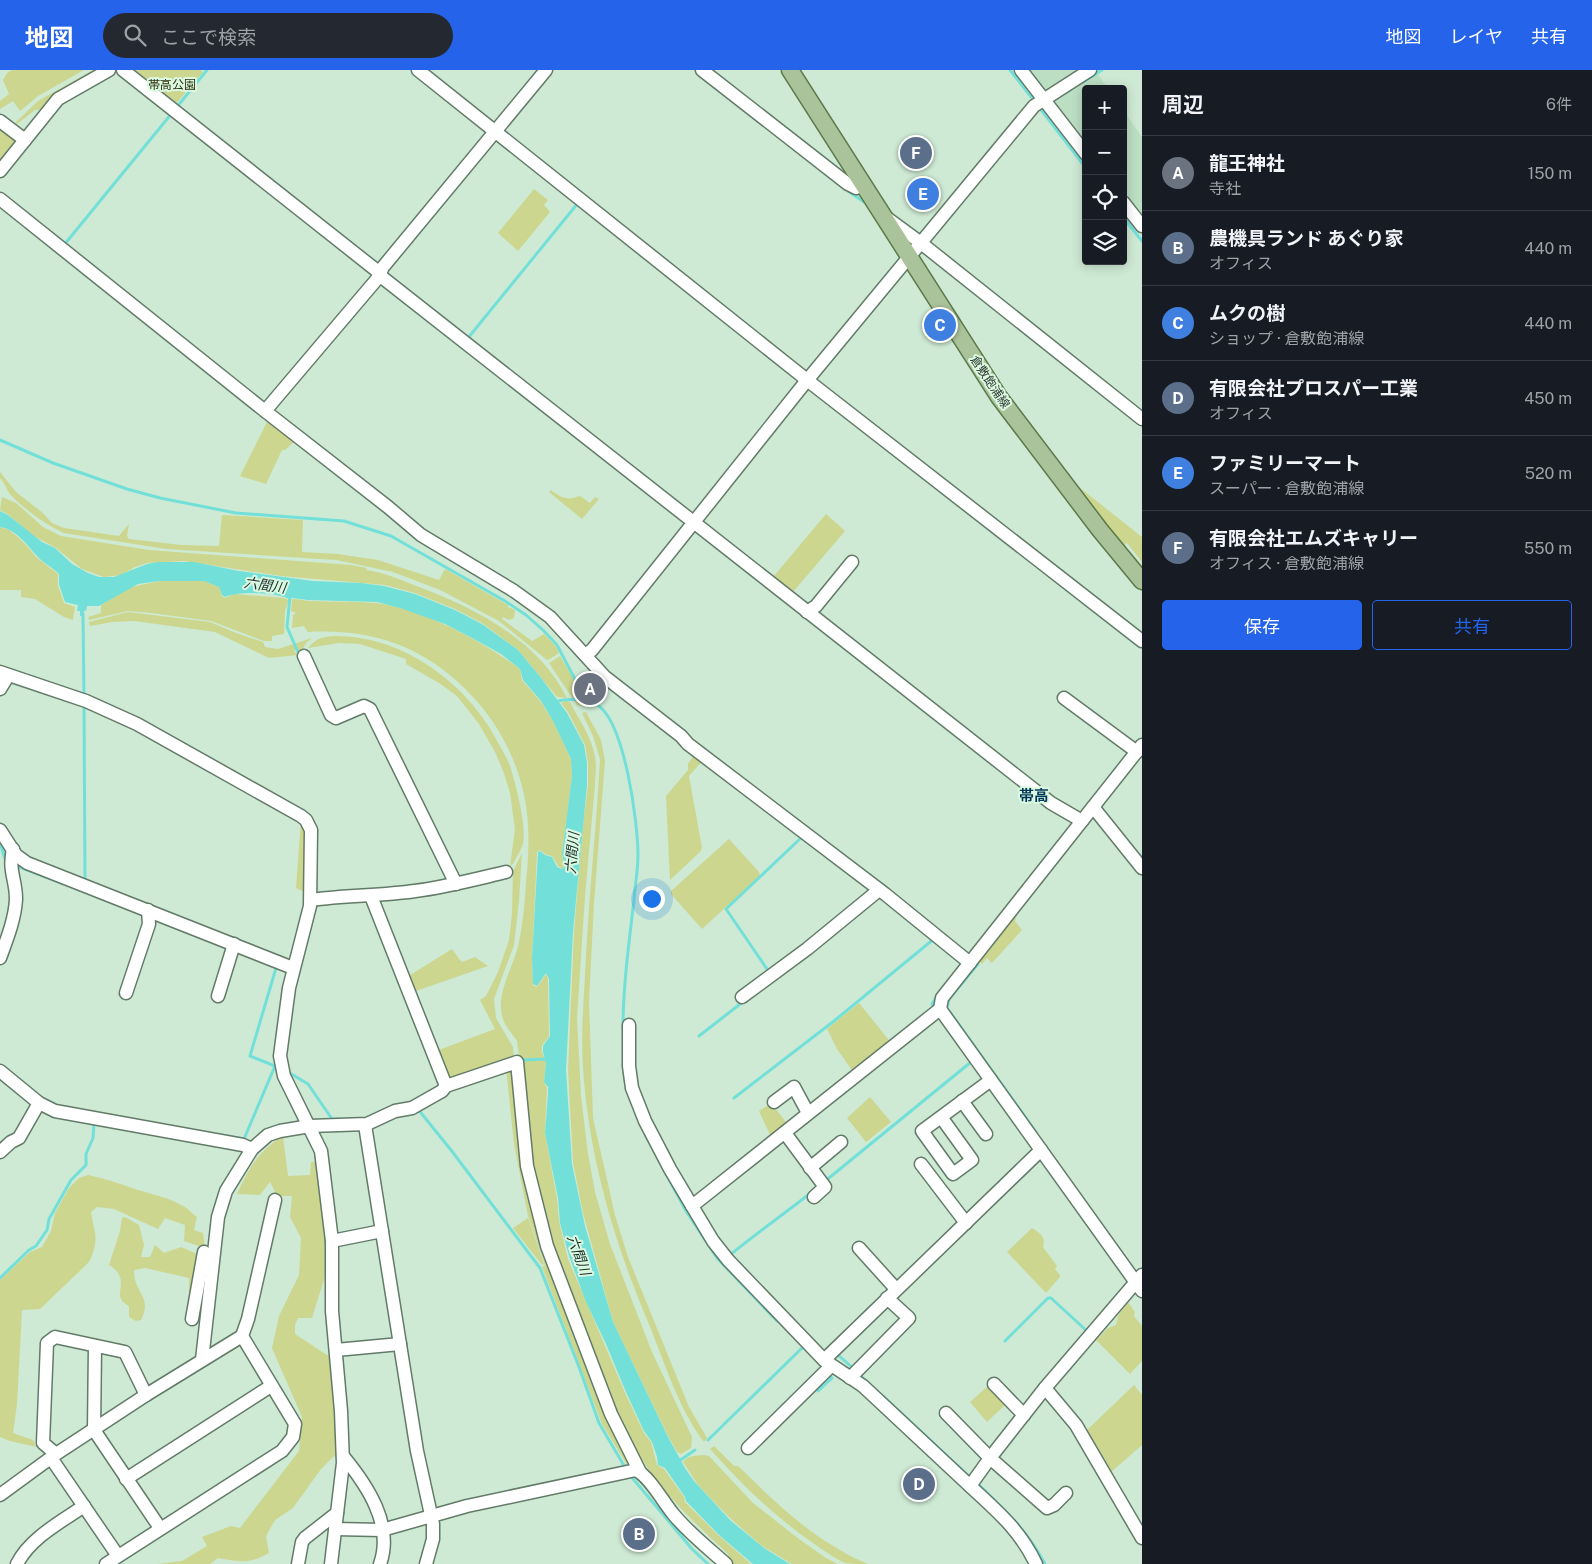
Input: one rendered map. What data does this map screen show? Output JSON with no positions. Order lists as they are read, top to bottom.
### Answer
{
  "streets": {
    "main road": ["倉敷飽浦線"]
  },
  "districts": ["帯高"],
  "water": ["六間川"],
  "parks": ["帯高公園"],
  "page": {
    "header": "地図",
    "search": "ここで検索",
    "nav": ["地図", "レイヤ", "共有"],
    "heading": ["周辺", "6件"],
    "map_buttons": ["+", "−"],
    "pins": [
      "F",
      "E",
      "C",
      "A",
      "D",
      "B"
    ],
    "list": [
      {
        "mark": "A",
        "name": "龍王神社",
        "note": "寺社",
        "value": "150 m"
      },
      {
        "mark": "B",
        "name": "農機具ランド あぐり家",
        "note": "オフィス",
        "value": "440 m"
      },
      {
        "mark": "C",
        "name": "ムクの樹",
        "note": "ショップ · 倉敷飽浦線",
        "value": "440 m"
      },
      {
        "mark": "D",
        "name": "有限会社プロスパー工業",
        "note": "オフィス",
        "value": "450 m"
      },
      {
        "mark": "E",
        "name": "ファミリーマート",
        "note": "スーパー · 倉敷飽浦線",
        "value": "520 m"
      },
      {
        "mark": "F",
        "name": "有限会社エムズキャリー",
        "note": "オフィス · 倉敷飽浦線",
        "value": "550 m"
      }
    ],
    "buttons": ["保存", "共有"]
  }
}
